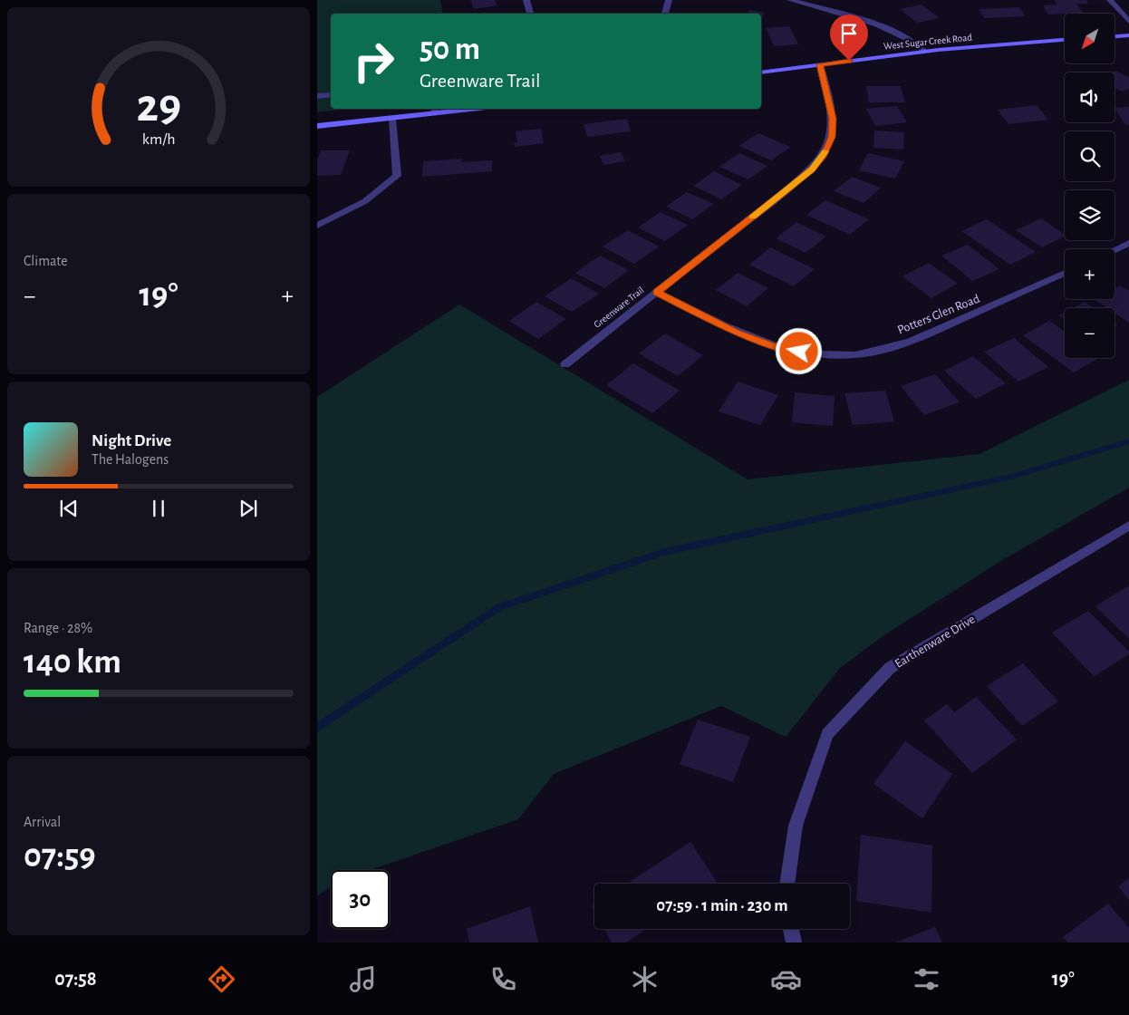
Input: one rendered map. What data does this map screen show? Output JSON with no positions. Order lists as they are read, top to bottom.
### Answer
{
  "streets": {
    "main road": ["West Sugar Creek Road"],
    "street": ["Greenware Trail", "Potters Glen Road", "Earthenware Drive"]
  },
  "crossings": [
    ["West Sugar Creek Road", "Greenware Trail"],
    ["Greenware Trail", "Potters Glen Road"]
  ],
  "north": "bottom left",
  "page": {
    "map_buttons": ["+", "−"],
    "turn": ["50 m", "Greenware Trail"],
    "tile": [
      "Climate",
      ["Range · 28%", "140 km"],
      ["Arrival", "07:59"]
    ],
    "heat": ["−", "19°", "+"],
    "song": ["Night Drive", "The Halogens"],
    "limit": "30",
    "trip": "07:59 · 1 min · 230 m",
    "tabs": ["07:58", "19°"],
    "gauge": ["29", "km/h"]
  }
}
